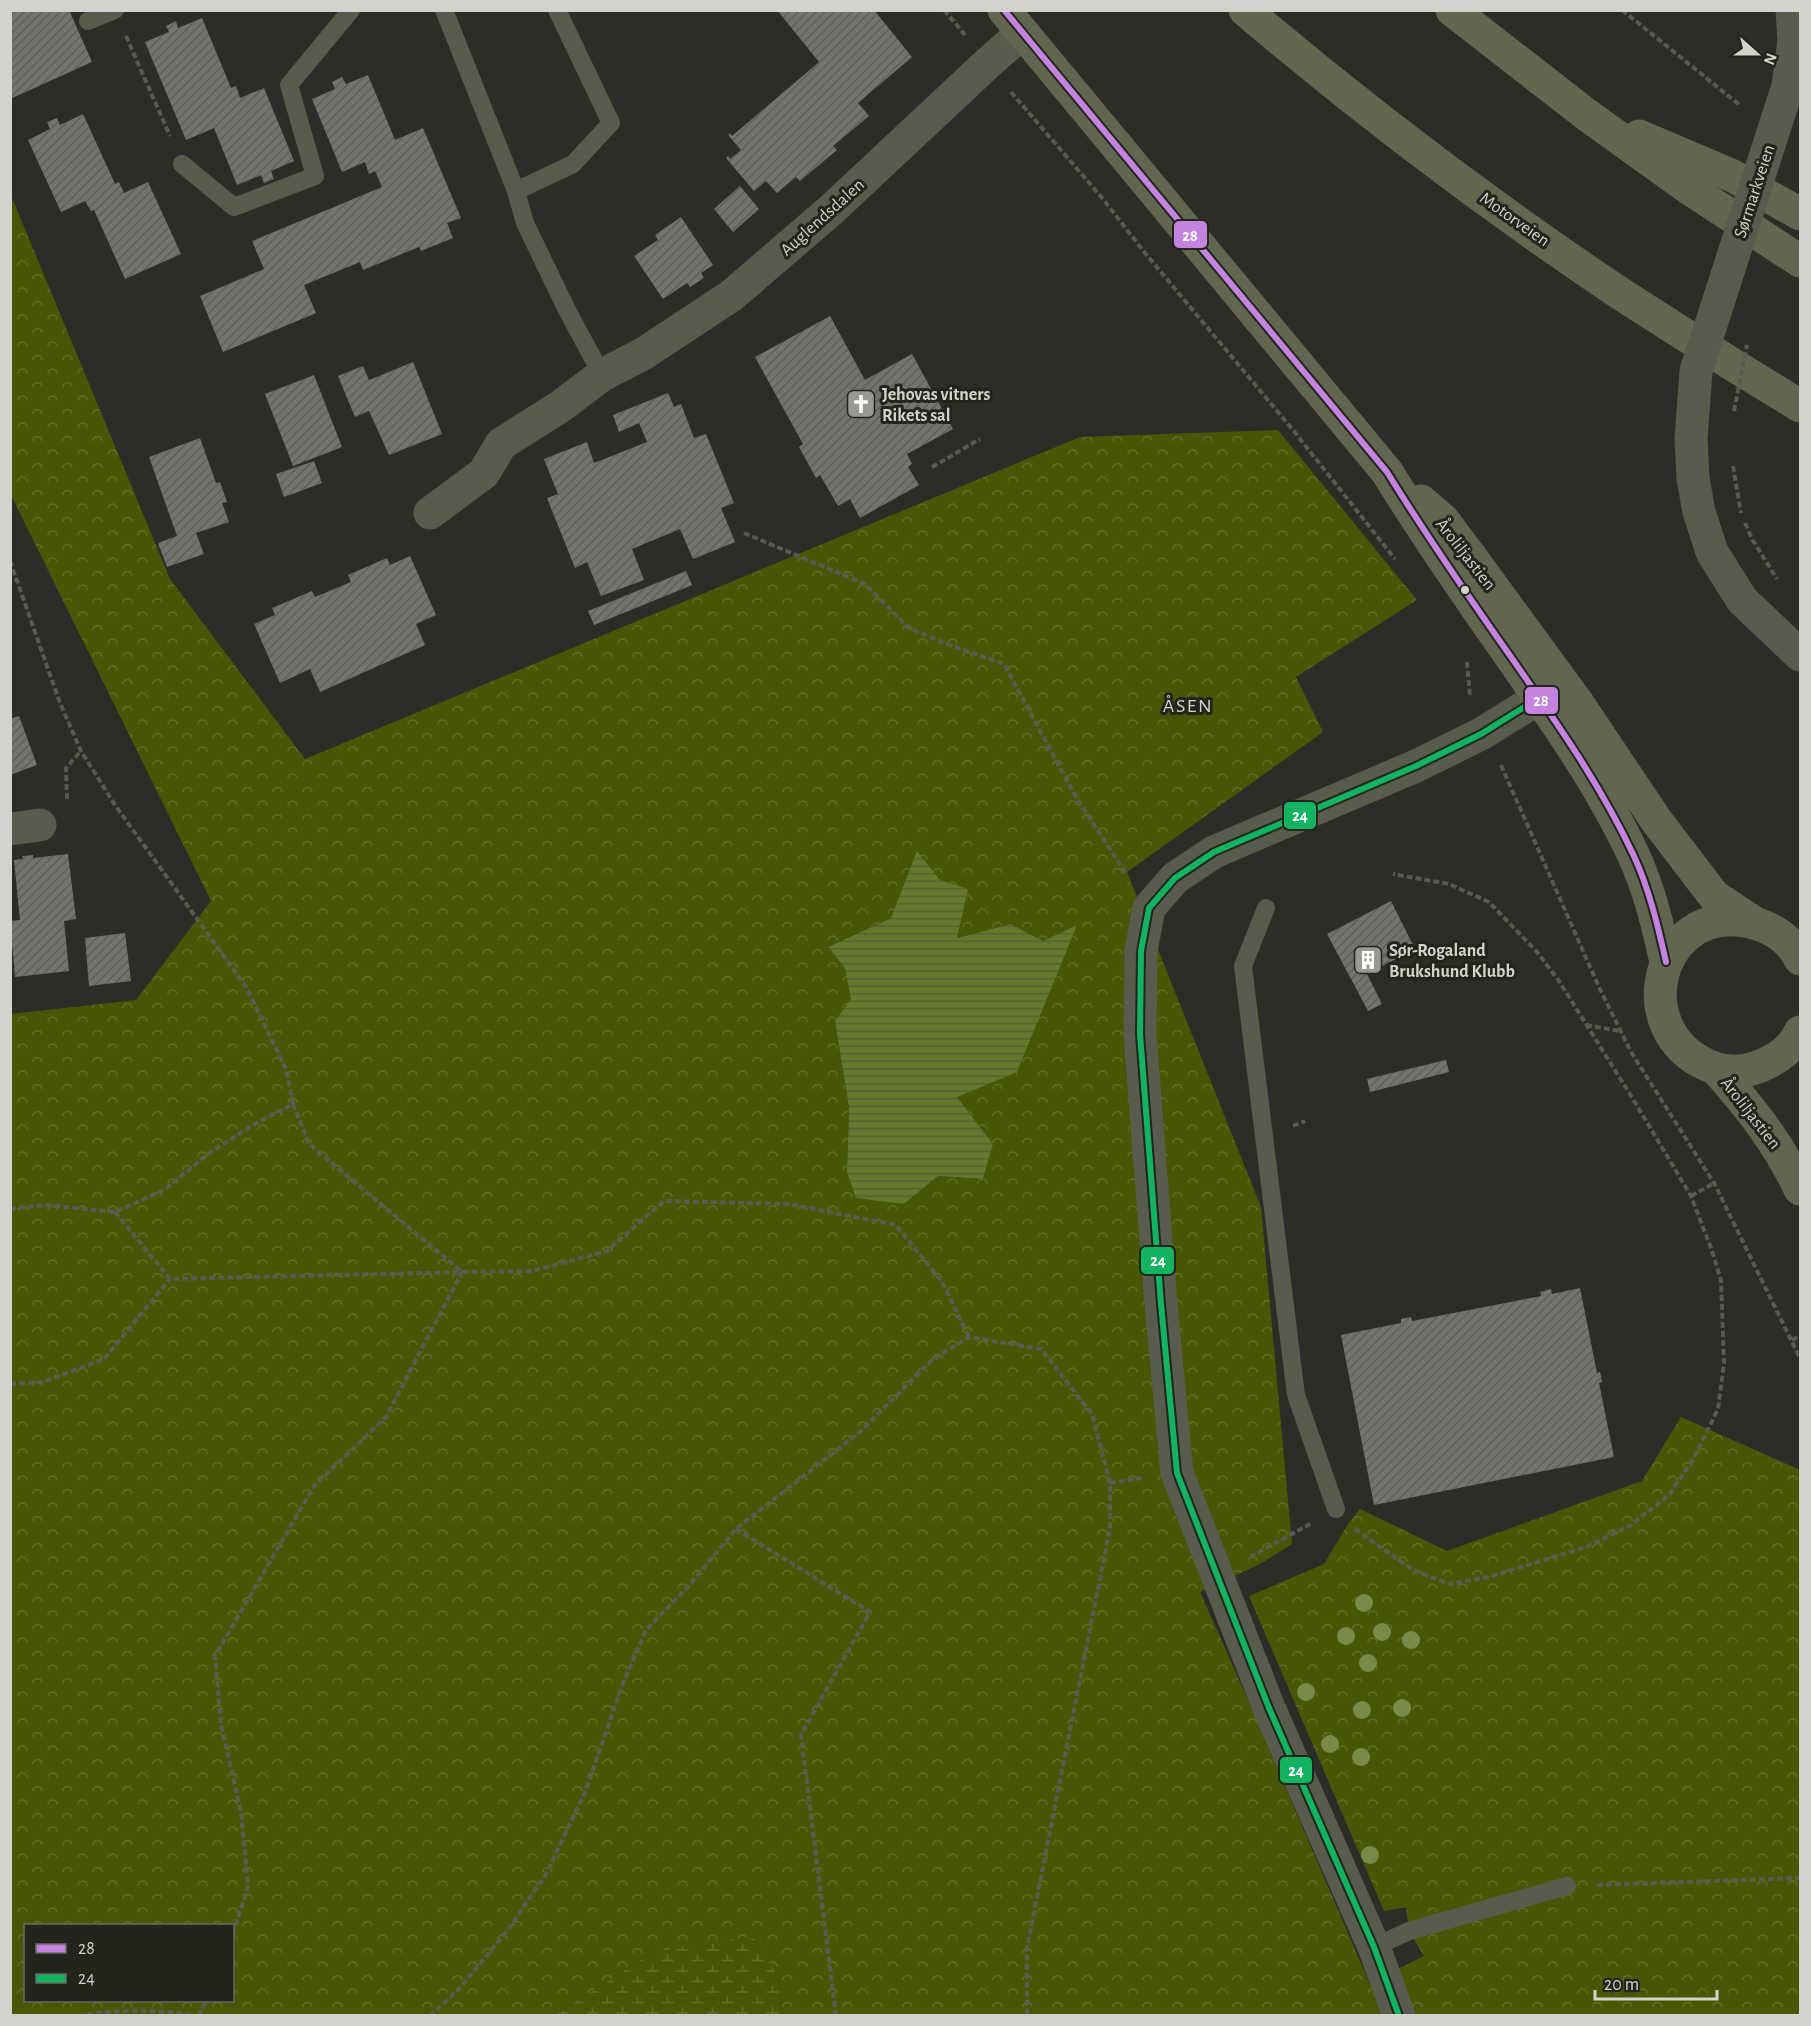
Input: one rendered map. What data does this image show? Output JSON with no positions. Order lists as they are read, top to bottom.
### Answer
{
  "streets": {
    "highway": ["Motorveien"],
    "main road": ["Auglendsdalen", "Åroliljastien"],
    "street": ["Sørmarkveien"]
  },
  "crossings": [
    ["Auglendsdalen", "Åroliljastien"]
  ],
  "districts": ["ÅSEN"],
  "places": {
    "church": ["Jehovas vitners Rikets sal"],
    "building": ["Sør-Rogaland Brukshund Klubb"]
  },
  "lines": ["transit line 28", "transit line 24"],
  "legend": ["28", "24"],
  "scale_bar": "20 m",
  "north": "right"
}
